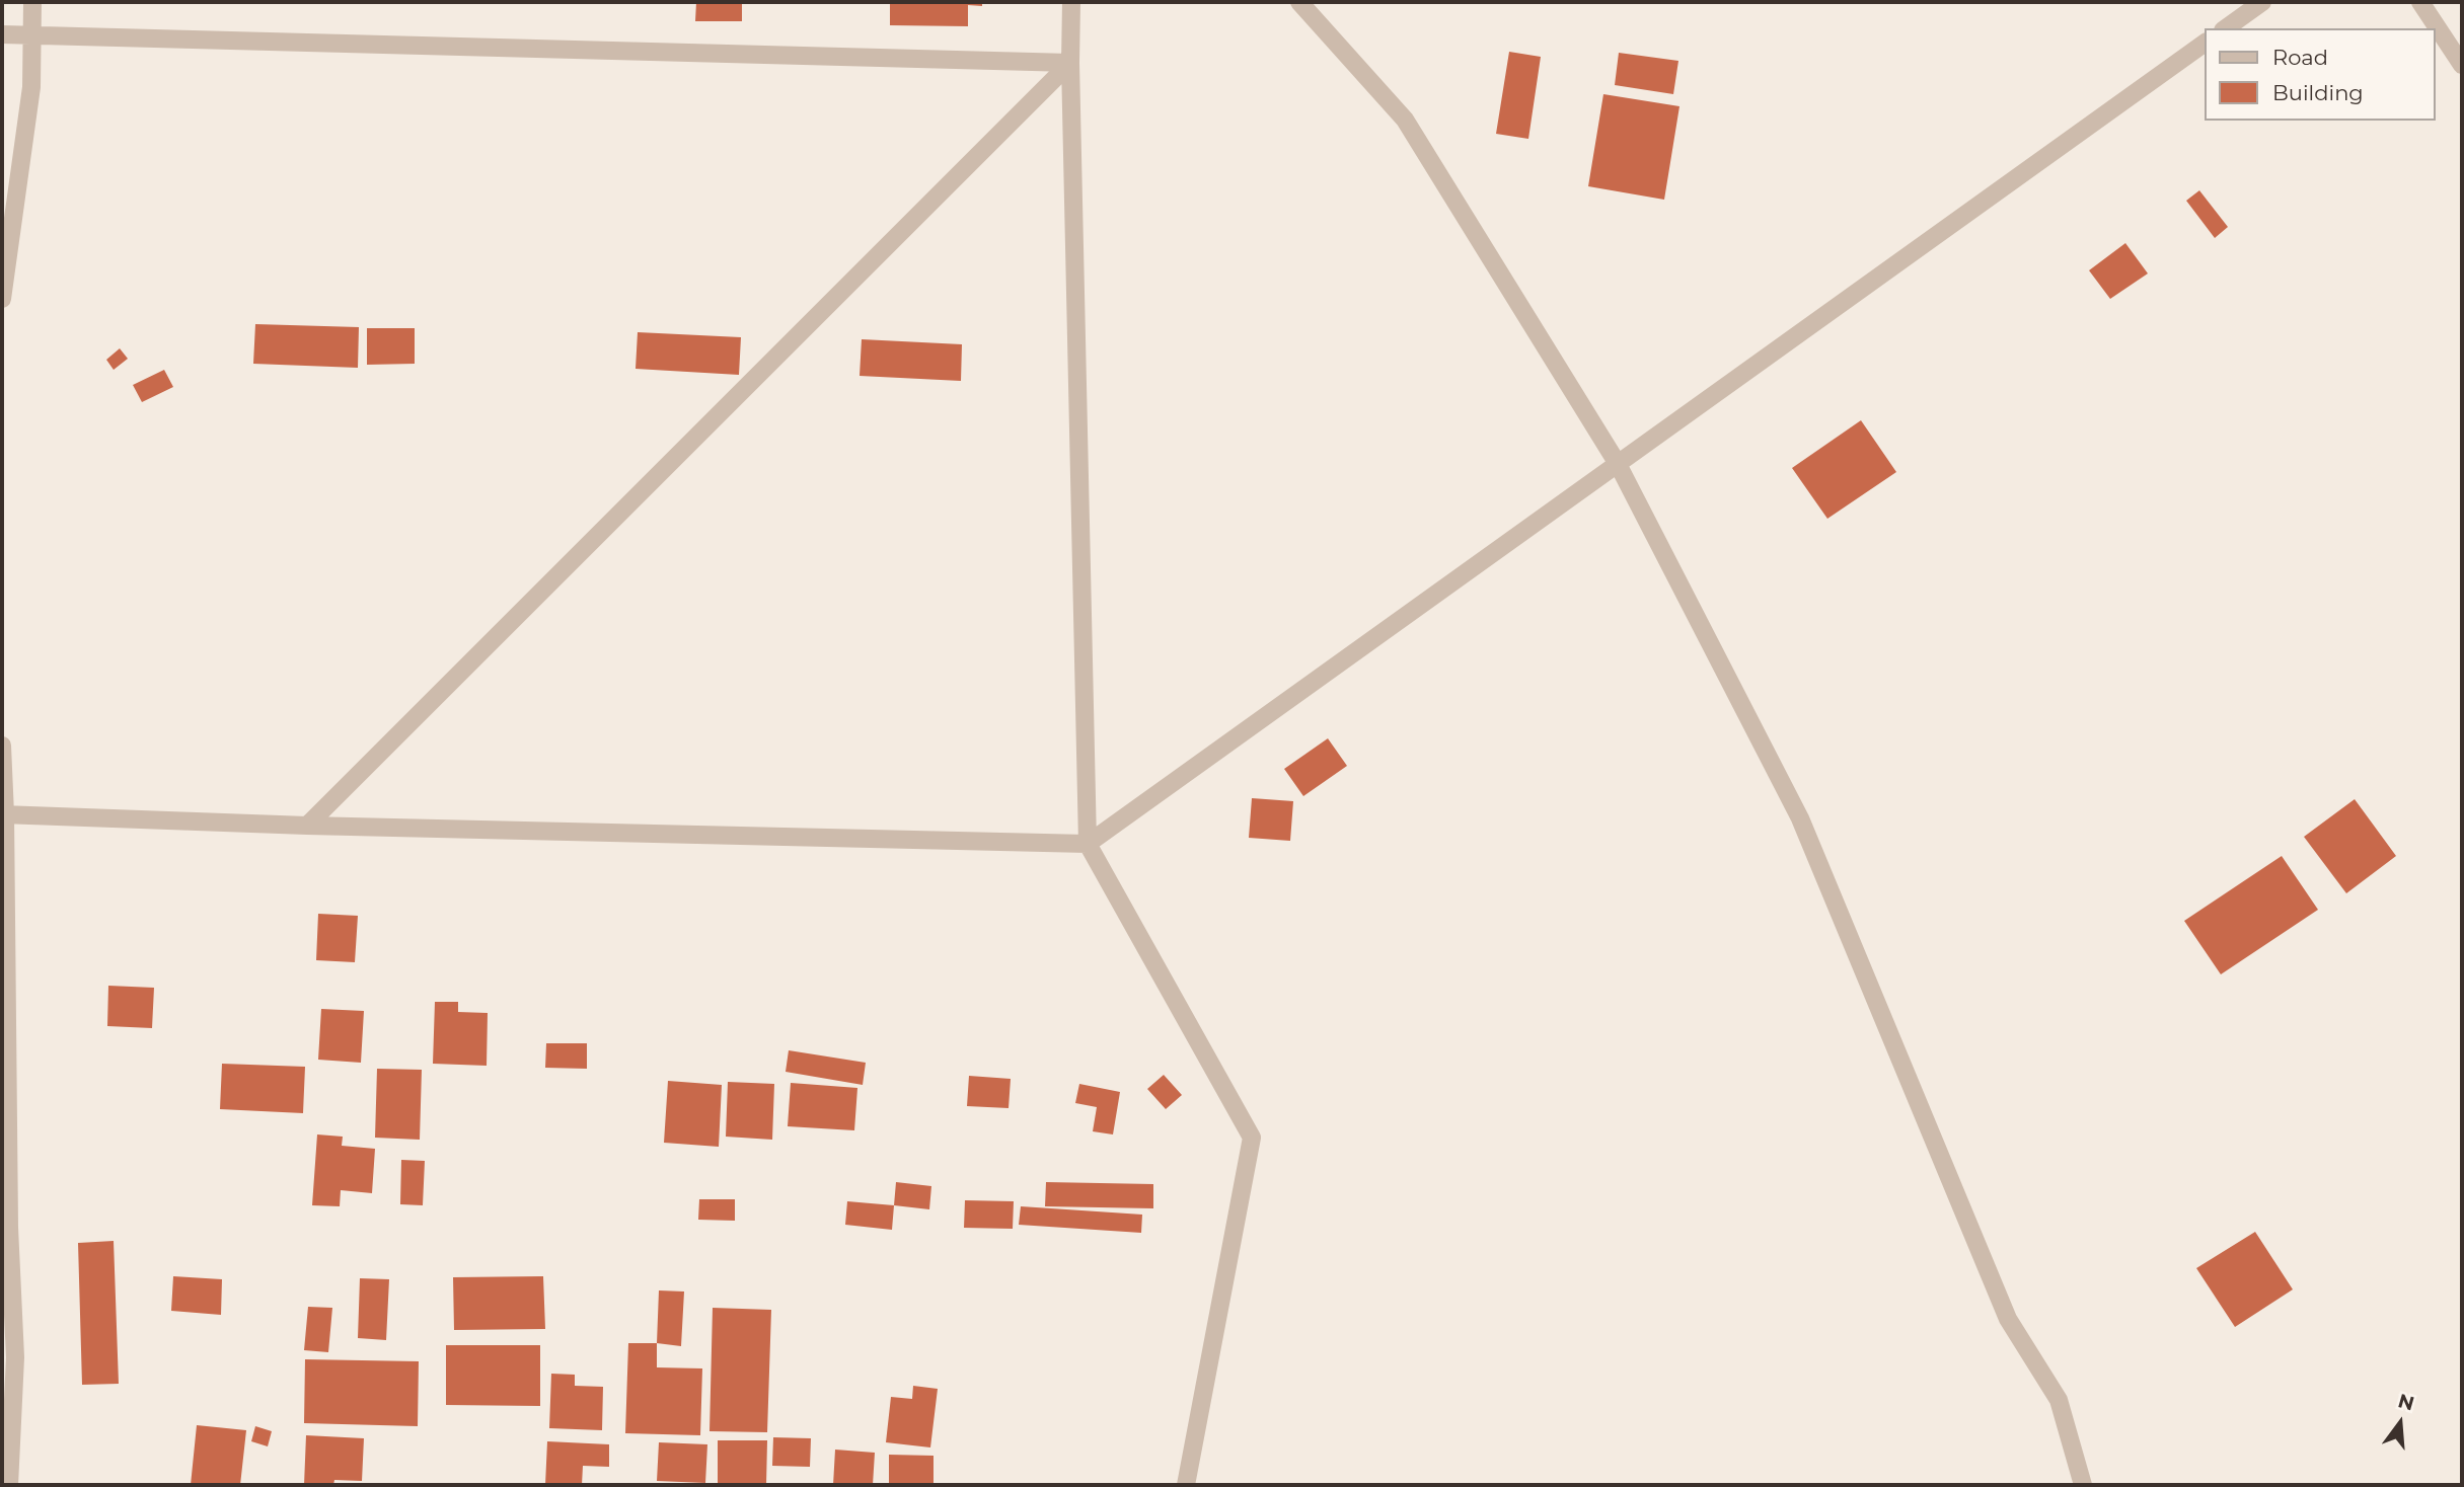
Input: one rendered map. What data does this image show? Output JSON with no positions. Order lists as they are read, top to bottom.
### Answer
{
  "legend": ["Road", "Building"],
  "north": "top"
}
